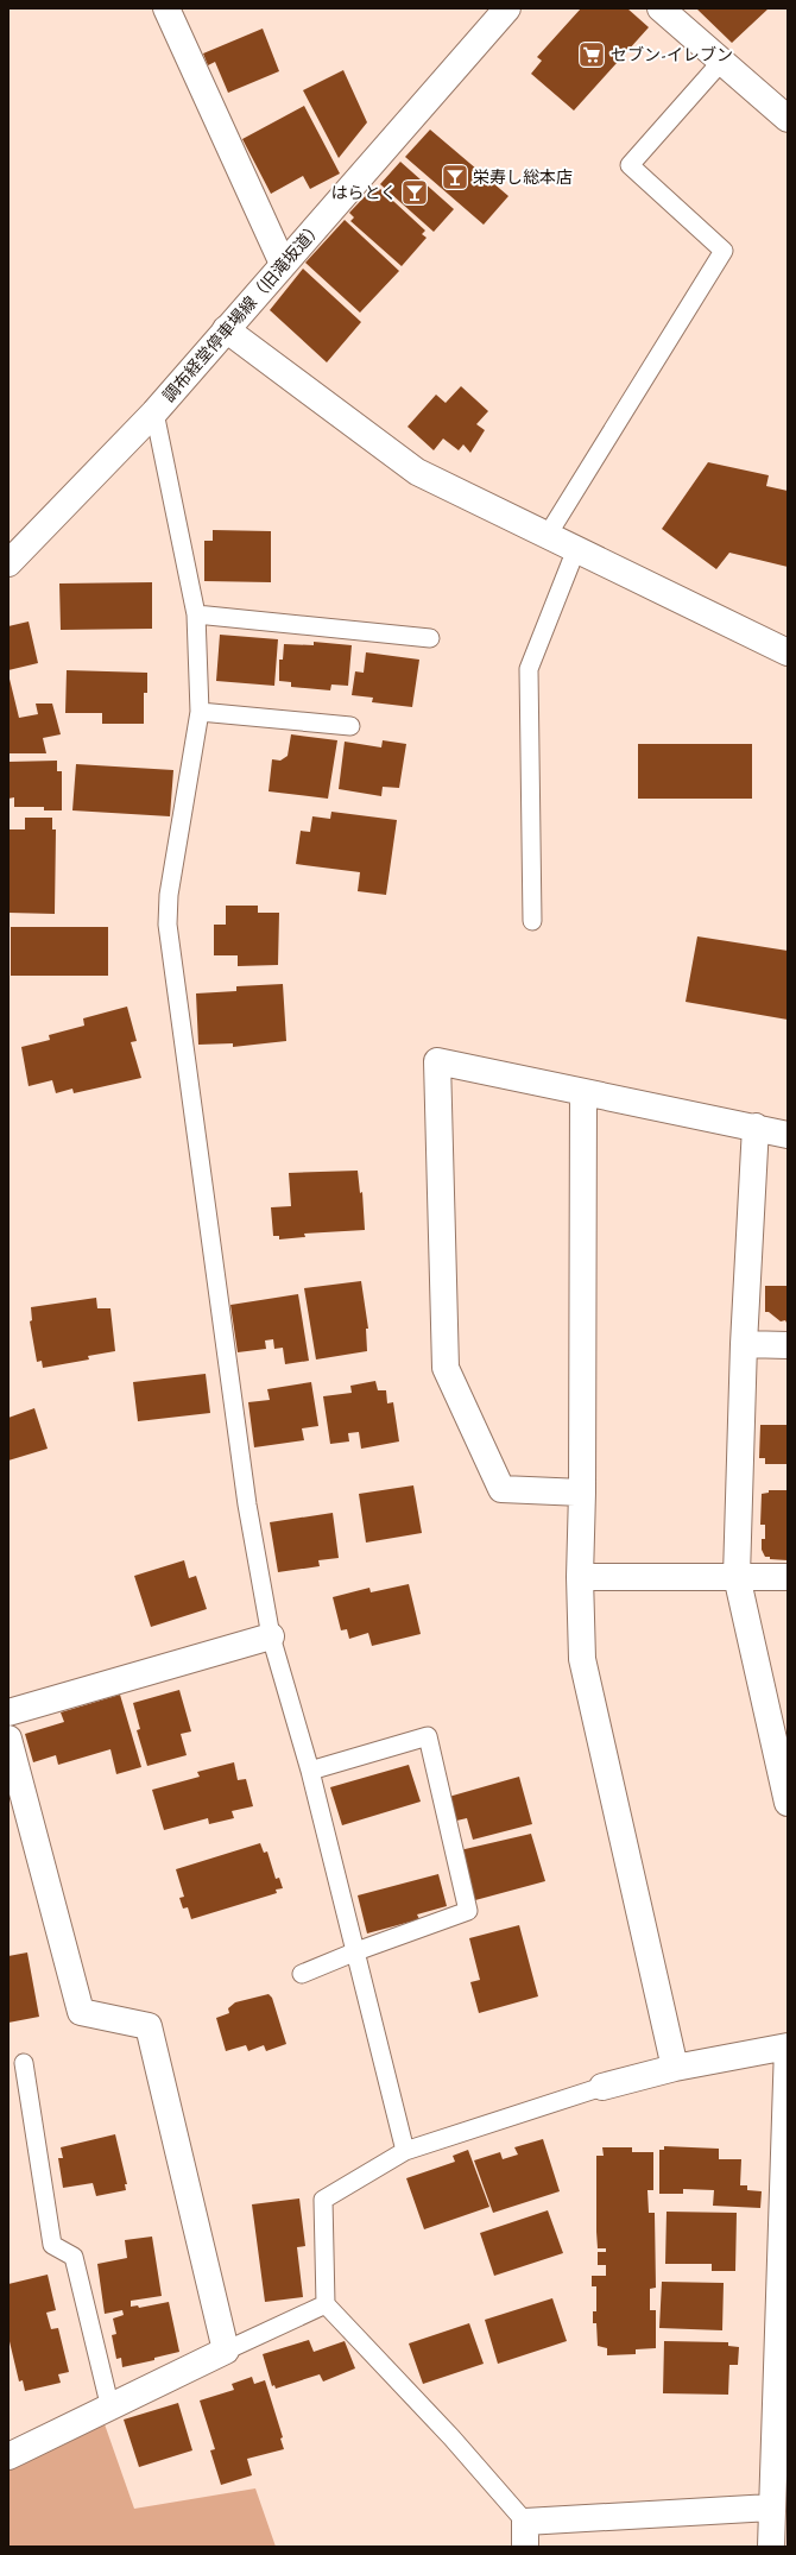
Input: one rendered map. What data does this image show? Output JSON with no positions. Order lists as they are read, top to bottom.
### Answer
{
  "streets": {
    "street": ["調布経堂停車場線（旧滝坂道）"]
  },
  "places": {
    "supermarket": ["セブン-イレブン"],
    "bar": ["栄寿し総本店", "はらとく"]
  }
}
